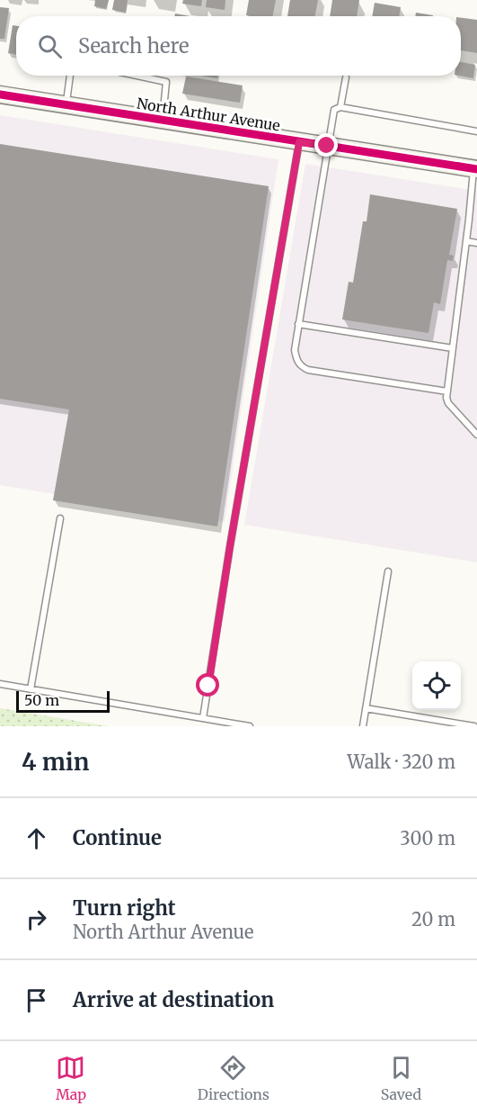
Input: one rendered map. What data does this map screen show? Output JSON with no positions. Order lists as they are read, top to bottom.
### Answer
{
  "streets": {
    "street": ["North Arthur Avenue"]
  },
  "scale_bar": "50 m",
  "page": {
    "search": "Search here",
    "scale": "50 m",
    "heading": ["4 min", "Walk · 320 m"],
    "list": [
      ["Continue", "300 m"],
      ["Turn right", "North Arthur Avenue", "20 m"],
      "Arrive at destination"
    ],
    "nav": ["Map", "Directions", "Saved"]
  }
}
